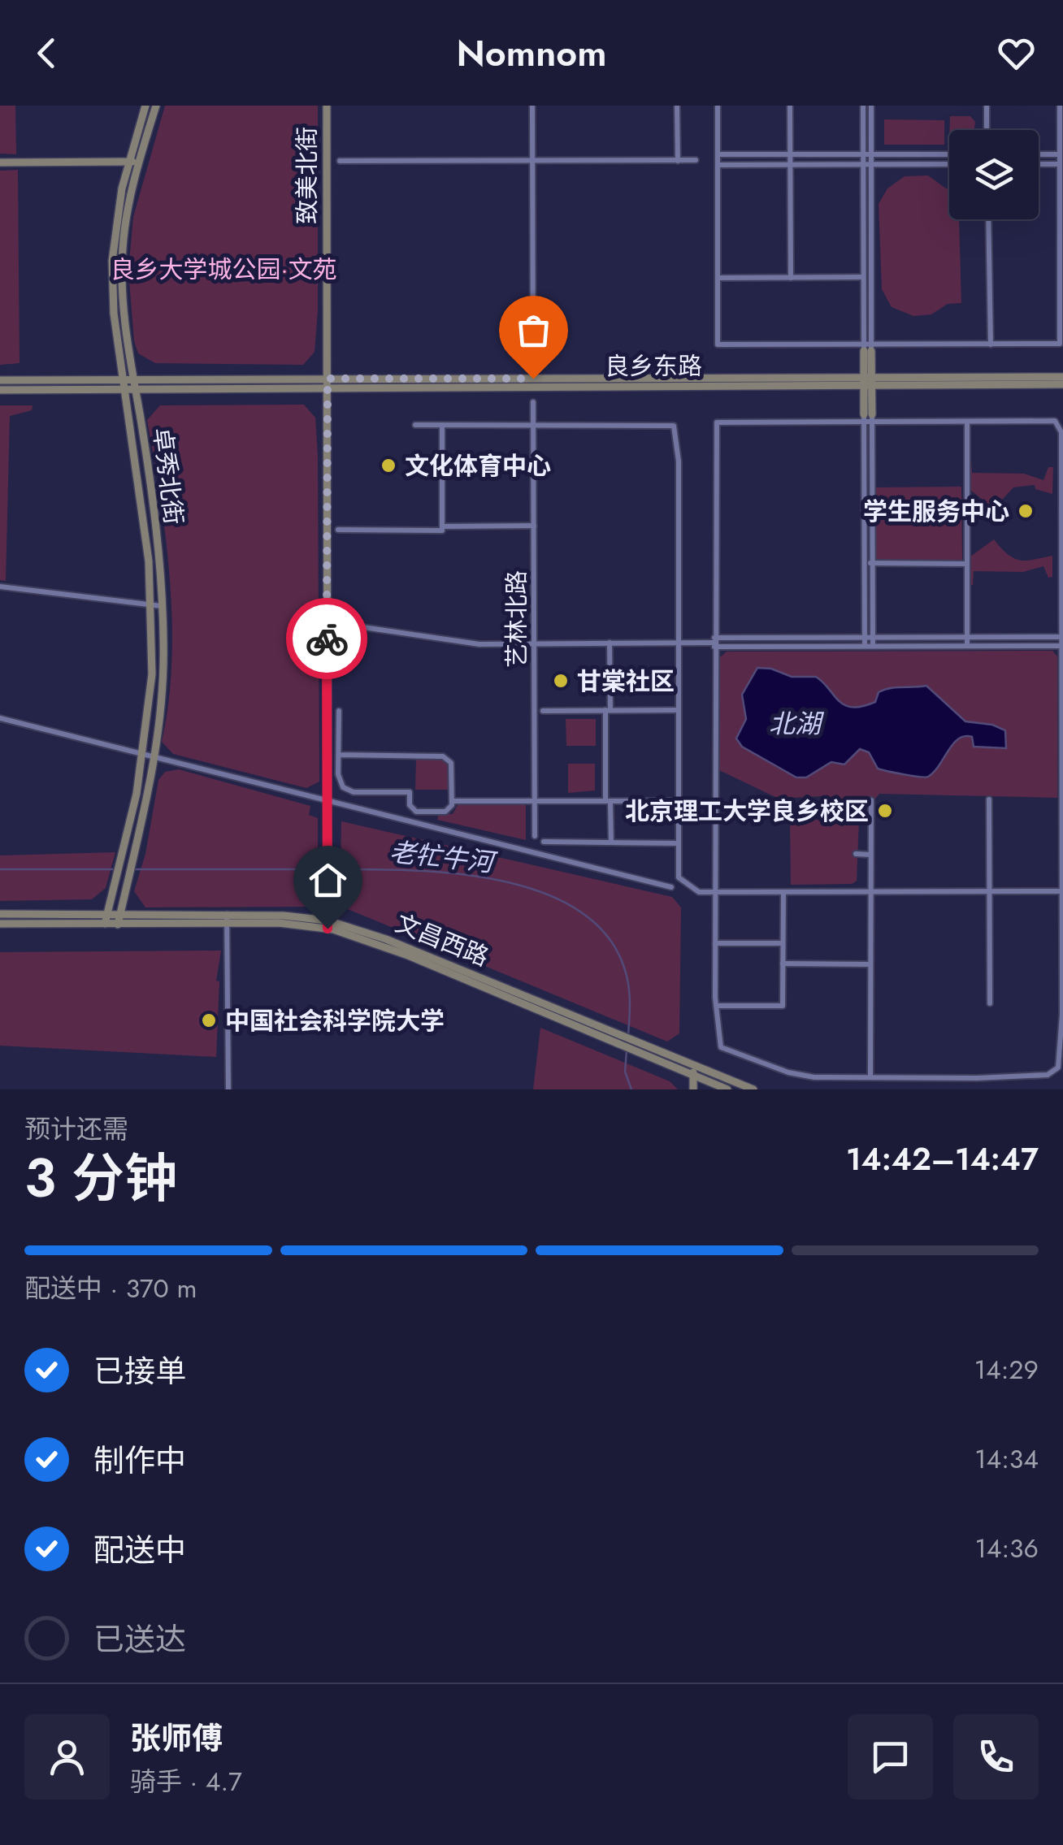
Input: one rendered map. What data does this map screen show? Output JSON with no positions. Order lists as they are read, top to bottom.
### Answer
{
  "streets": {
    "main road": [
      "致美北街",
      "良乡东路",
      "卓秀北街",
      "文昌西路"
    ],
    "street": ["艺林北路"]
  },
  "crossings": [
    ["致美北街", "良乡东路"],
    ["致美北街", "文昌西路"],
    ["良乡东路", "卓秀北街"],
    ["卓秀北街", "文昌西路"]
  ],
  "water": ["北湖", "老牤牛河"],
  "parks": ["良乡大学城公园·文苑"],
  "places": [
    "文化体育中心",
    "学生服务中心",
    "甘棠社区",
    "北京理工大学良乡校区",
    "中国社会科学院大学"
  ],
  "page": {
    "header": "Nomnom",
    "heading": ["3 分钟", "预计还需", "14:42–14:47"],
    "panel": ["张师傅", "骑手 · 4.7"],
    "bar": "配送中 · 370 m",
    "list": [
      ["已接单", "14:29"],
      ["制作中", "14:34"],
      ["配送中", "14:36"],
      "已送达"
    ]
  }
}
